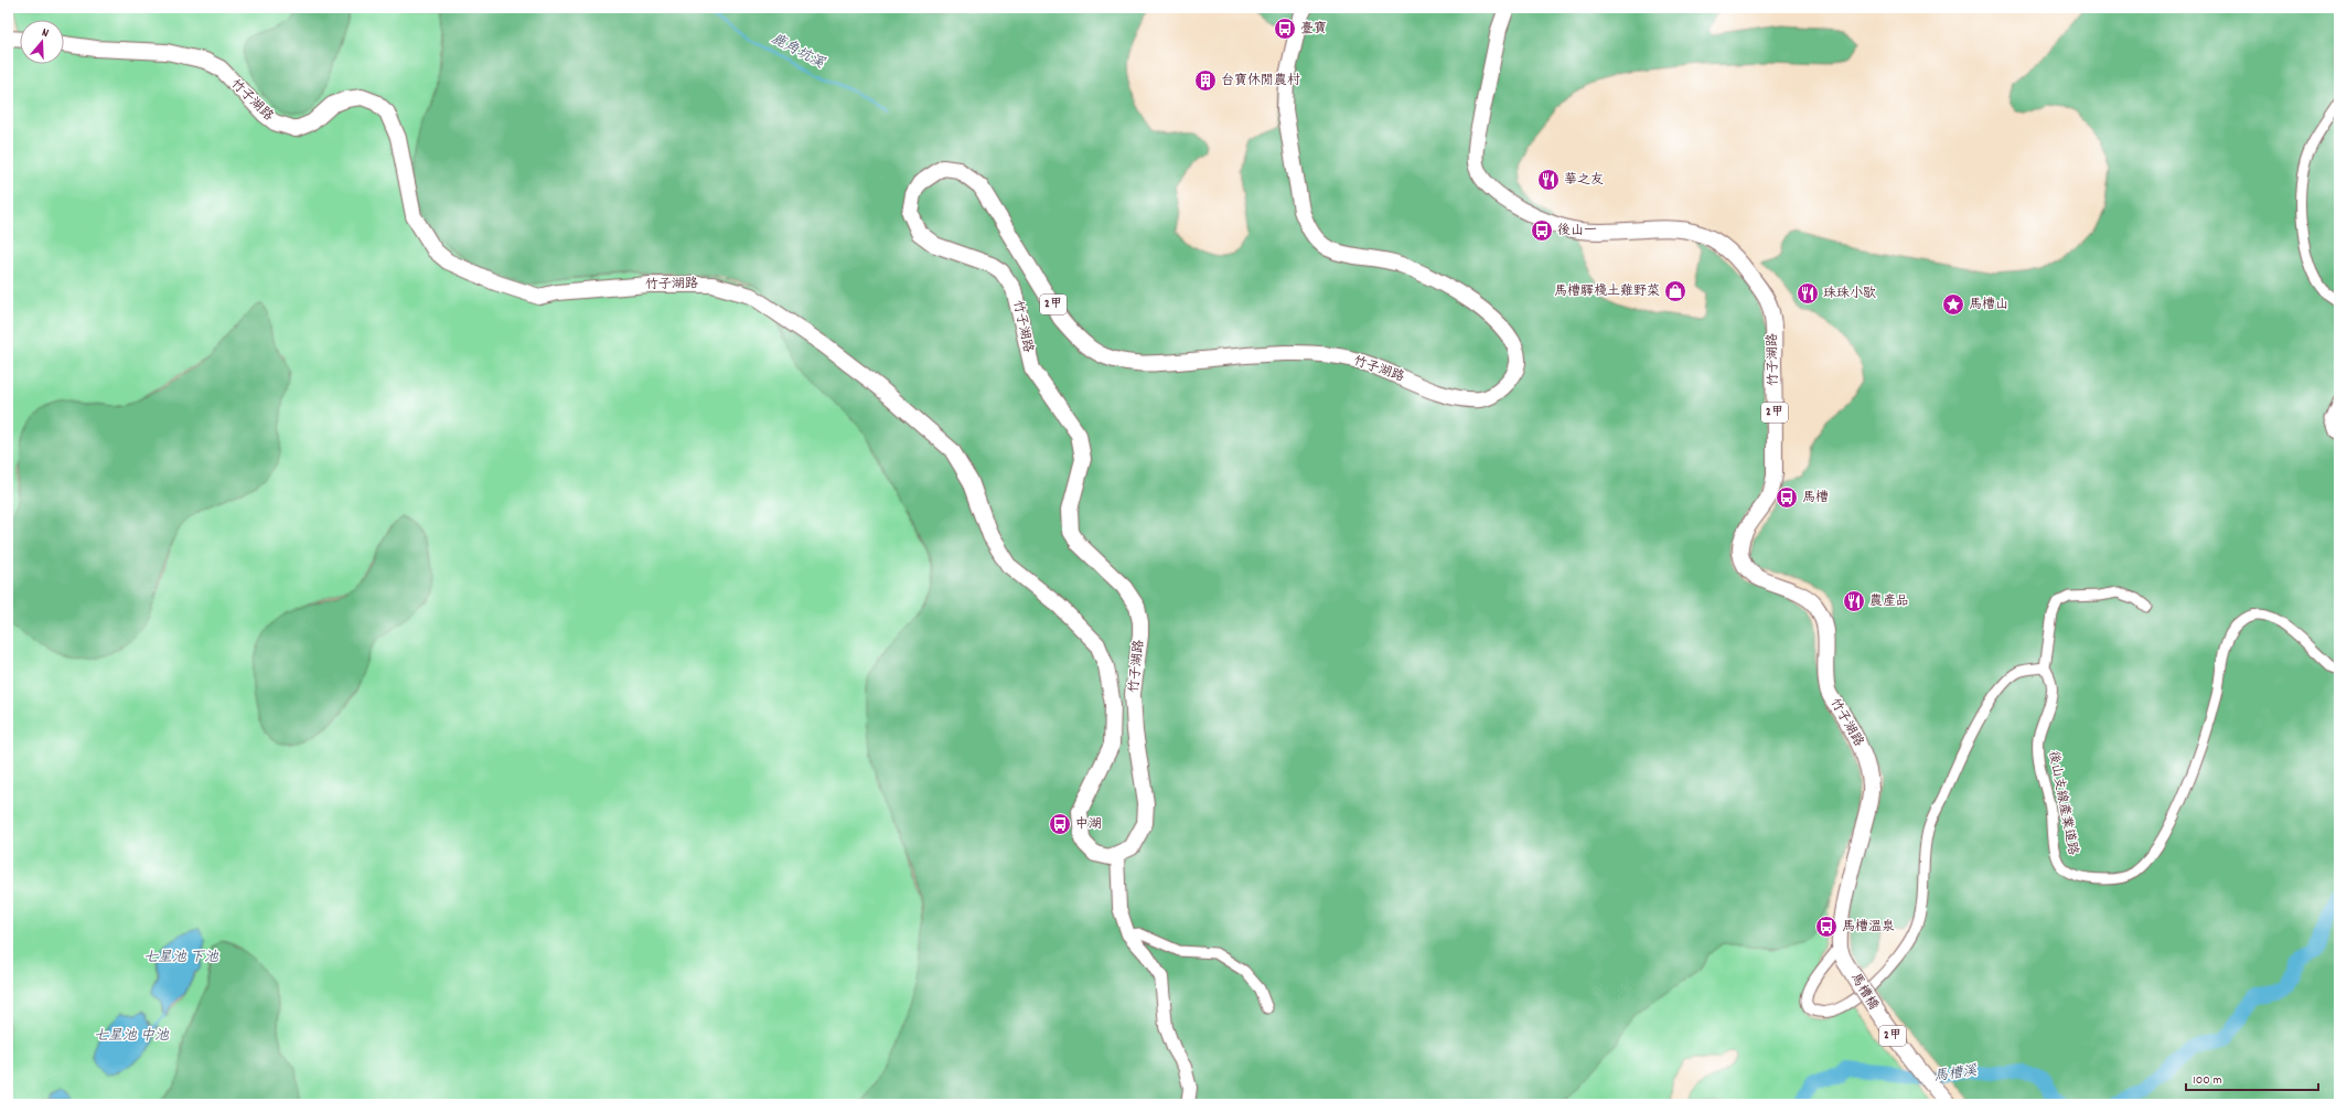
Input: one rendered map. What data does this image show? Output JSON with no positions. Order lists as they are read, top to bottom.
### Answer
{
  "streets": {
    "main road": ["竹子湖路", "2甲", "馬槽橋"],
    "street": ["後山支線產業道路"]
  },
  "crossings": [
    ["竹子湖路", "馬槽橋"]
  ],
  "water": [
    "鹿角坑溪",
    "七星池 下池",
    "七星池 中池",
    "馬槽溪"
  ],
  "places": {
    "bus stop": [
      "臺寶",
      "後山一",
      "馬槽",
      "中湖",
      "馬槽溫泉"
    ],
    "building": ["台寶休閒農村"],
    "restaurant": ["華之友", "珠珠小歇", "農產品"],
    "shop": ["馬槽驛棧土雞野菜"],
    "place": ["馬槽山"]
  },
  "scale_bar": "100 m",
  "north": "top"
}
